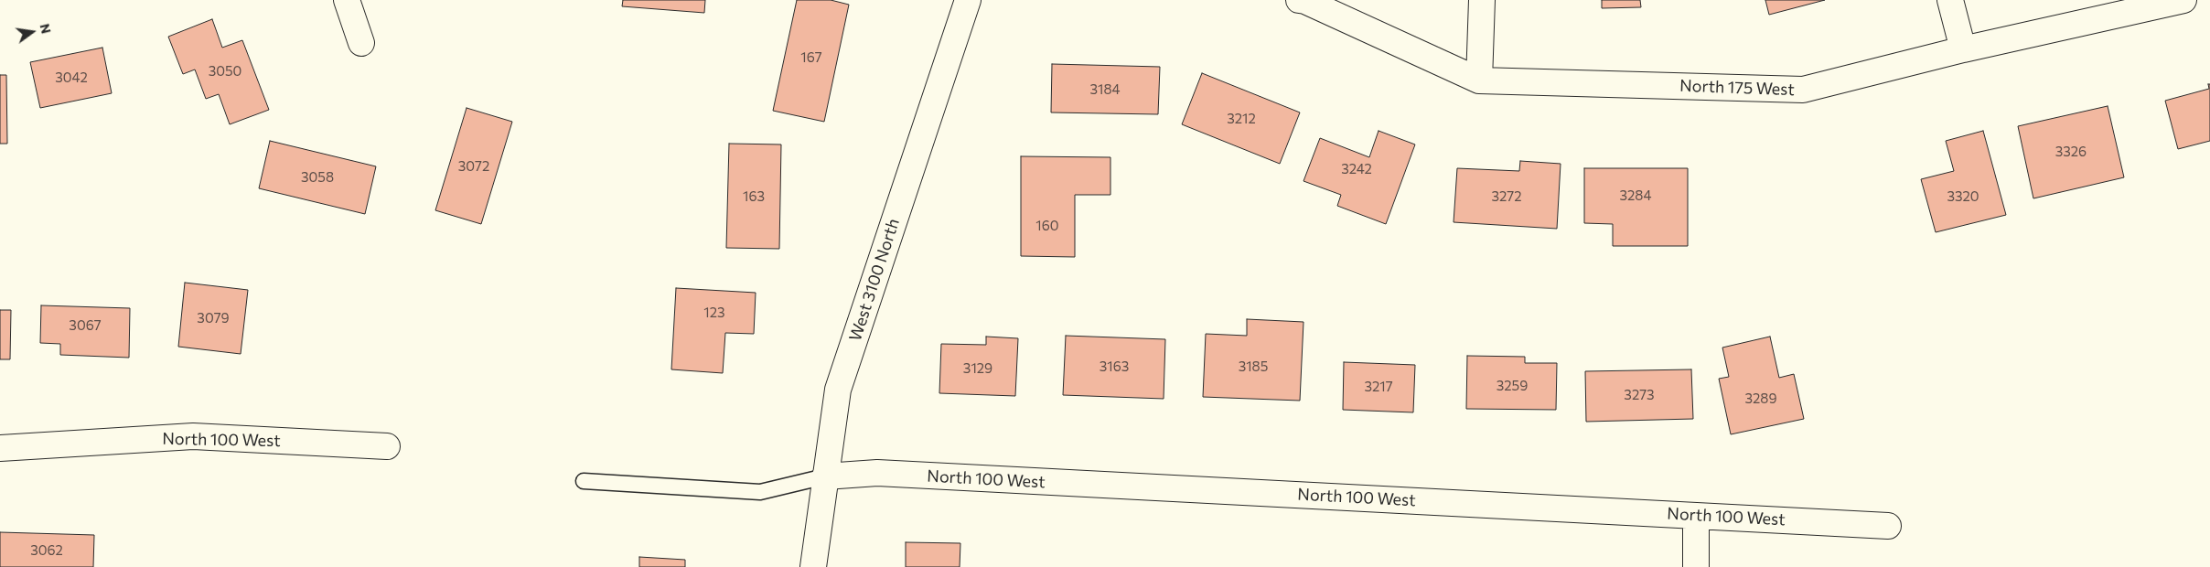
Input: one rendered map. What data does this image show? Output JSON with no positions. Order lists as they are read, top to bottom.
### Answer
{
  "streets": {
    "street": ["North 175 West", "West 3100 North", "North 100 West"]
  },
  "crossings": [
    ["West 3100 North", "North 100 West"]
  ],
  "house_numbers": [
    "167",
    "3050",
    "3042",
    "3184",
    "3212",
    "3326",
    "3072",
    "3242",
    "3058",
    "3284",
    "163",
    "3272",
    "3320",
    "160",
    "123",
    "3079",
    "3067",
    "3163",
    "3185",
    "3129",
    "3259",
    "3217",
    "3273",
    "3289",
    "3062"
  ],
  "north": "right"
}
